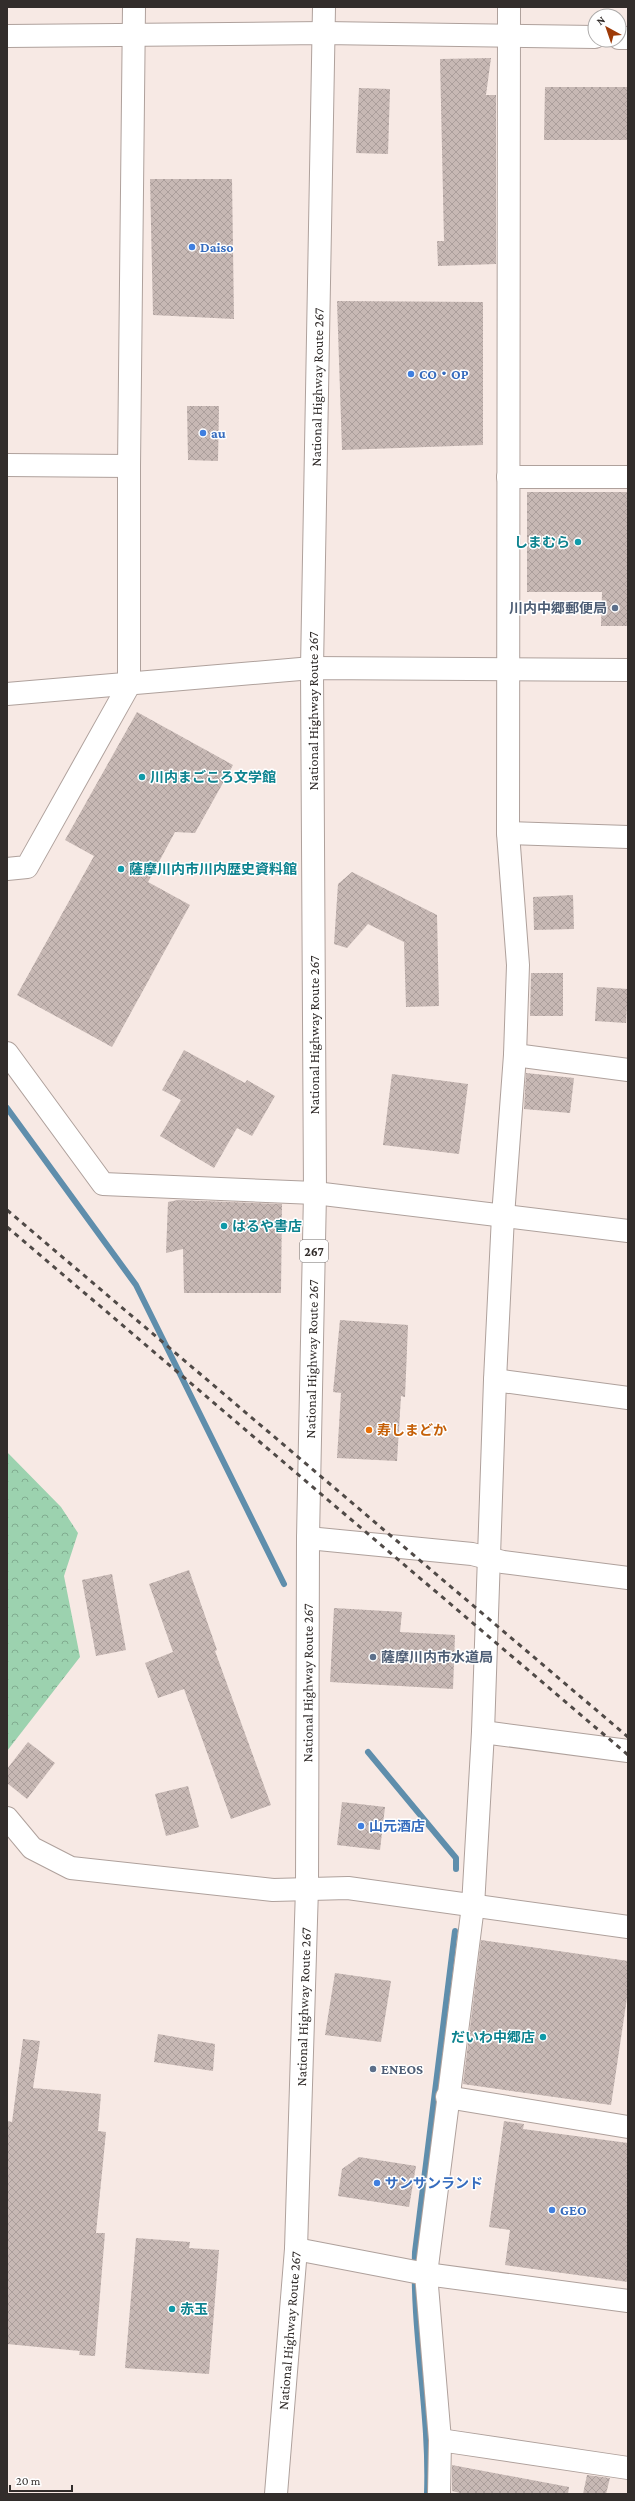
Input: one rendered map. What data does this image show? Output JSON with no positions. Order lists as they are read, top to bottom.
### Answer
{
  "streets": {
    "main road": ["National Highway Route 267", "267"]
  },
  "places": [
    "Daiso",
    "CO・OP",
    "au",
    "しまむら",
    "川内中郷郵便局",
    "川内まごころ文学館",
    "薩摩川内市川内歴史資料館",
    "はるや書店",
    "寿しまどか",
    "薩摩川内市水道局",
    "山元酒店",
    "だいわ中郷店",
    "ENEOS",
    "サンサンランド",
    "GEO",
    "赤玉"
  ],
  "scale_bar": "20 m",
  "north": "top left"
}
